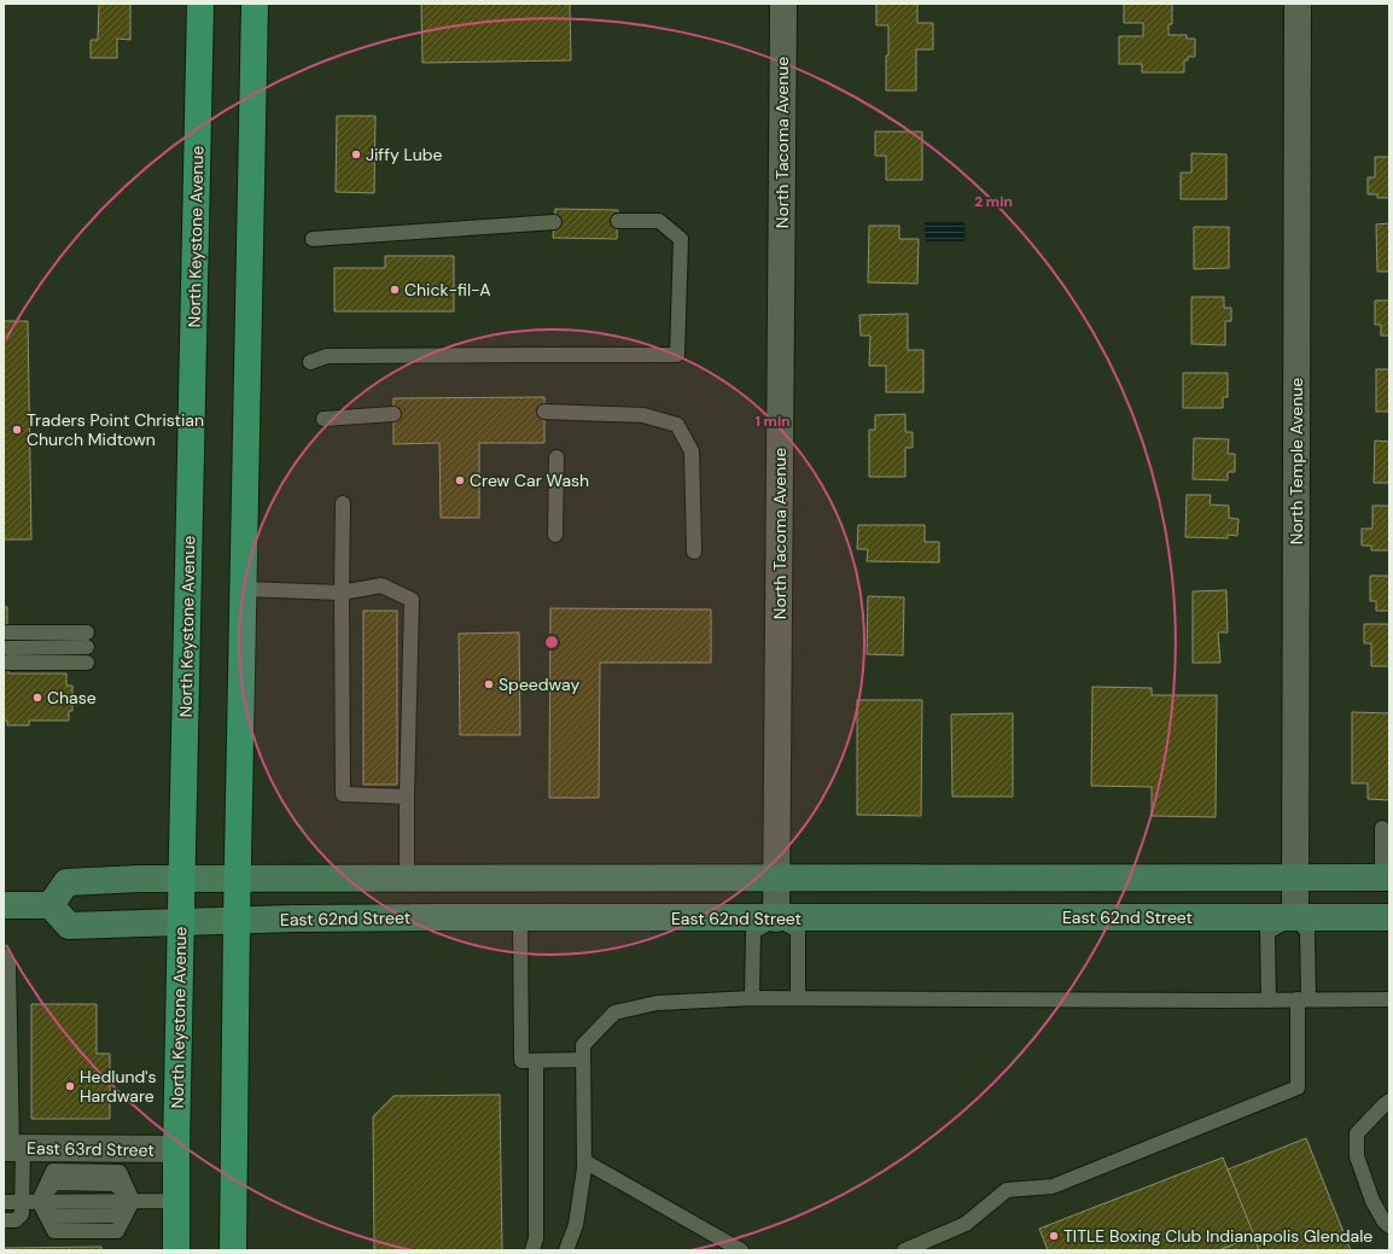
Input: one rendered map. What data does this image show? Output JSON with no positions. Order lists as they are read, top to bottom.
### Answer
{
  "streets": {
    "main road": ["North Keystone Avenue"],
    "street": [
      "North Tacoma Avenue",
      "North Temple Avenue",
      "East 62nd Street",
      "East 63rd Street"
    ]
  },
  "crossings": [
    ["North Tacoma Avenue", "East 62nd Street"],
    ["North Keystone Avenue", "East 62nd Street"],
    ["North Keystone Avenue", "East 63rd Street"],
    ["North Temple Avenue", "East 62nd Street"]
  ],
  "places": [
    "Jiffy Lube",
    "Chick-fil-A",
    "Traders Point Christian Church Midtown",
    "Crew Car Wash",
    "Speedway",
    "Chase",
    "Hedlund's Hardware",
    "TITLE Boxing Club Indianapolis Glendale"
  ],
  "rings": ["2 min", "1 min"]
}
